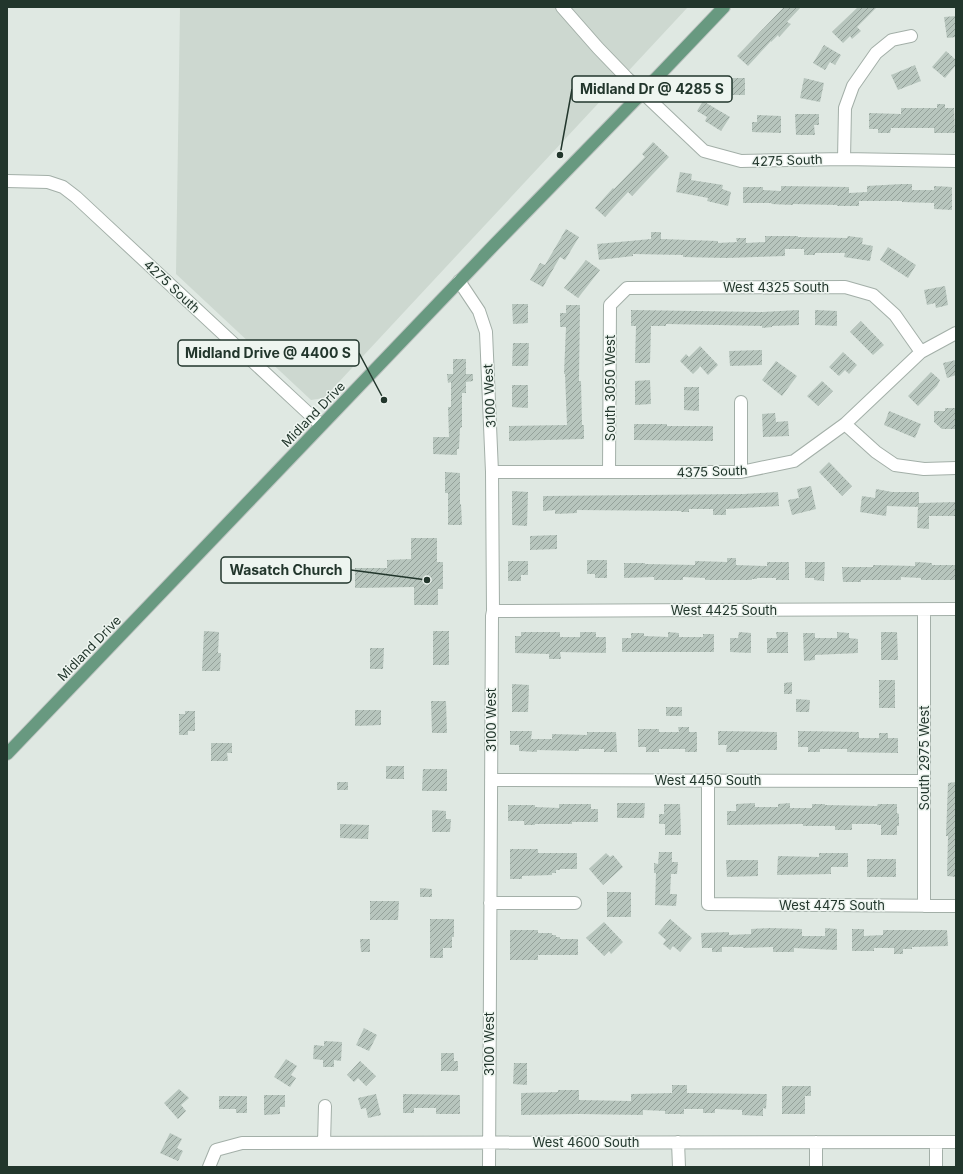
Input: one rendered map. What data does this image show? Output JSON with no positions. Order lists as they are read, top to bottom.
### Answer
{
  "streets": {
    "main road": ["Midland Drive"],
    "street": [
      "4275 South",
      "West 4325 South",
      "South 3050 West",
      "3100 West",
      "4375 South",
      "West 4425 South",
      "South 2975 West",
      "West 4450 South",
      "West 4475 South",
      "West 4600 South"
    ]
  },
  "crossings": [
    ["4275 South", "Midland Drive"],
    ["West 4325 South", "South 3050 West"],
    ["West 4325 South", "4375 South"],
    ["South 3050 West", "4375 South"],
    ["3100 West", "Midland Drive"],
    ["3100 West", "4375 South"],
    ["3100 West", "West 4425 South"],
    ["3100 West", "West 4450 South"],
    ["3100 West", "West 4600 South"],
    ["West 4425 South", "South 2975 West"],
    ["South 2975 West", "West 4450 South"],
    ["South 2975 West", "West 4475 South"],
    ["West 4450 South", "West 4475 South"]
  ],
  "places": ["Midland Dr @ 4285 S", "Midland Drive @ 4400 S", "Wasatch Church"]
}
